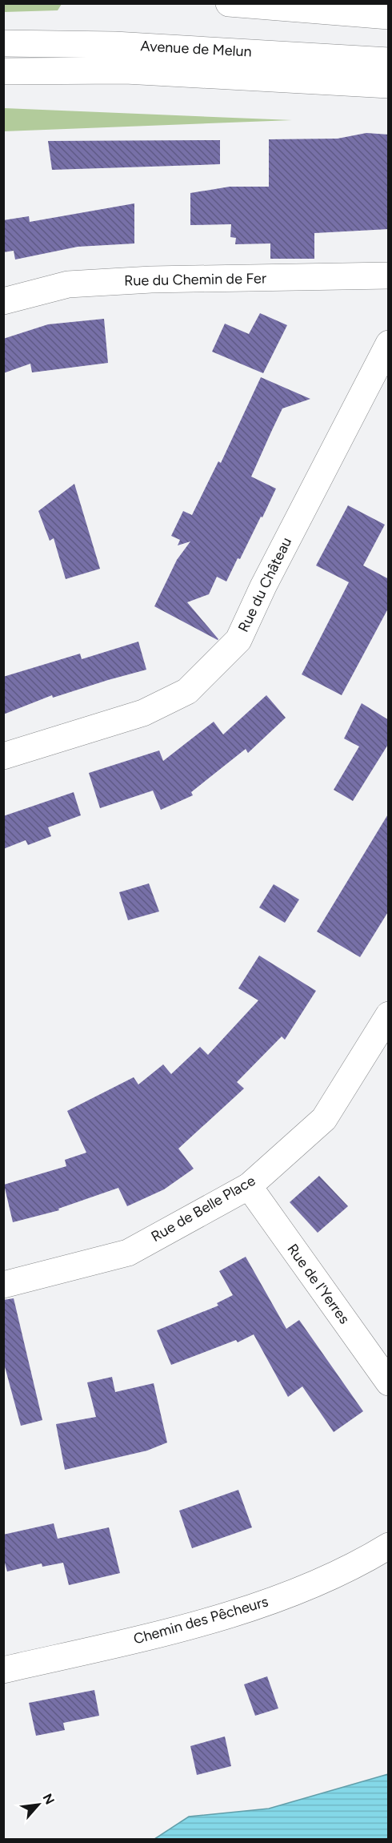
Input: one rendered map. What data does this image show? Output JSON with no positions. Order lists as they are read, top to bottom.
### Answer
{
  "streets": {
    "main road": [
      "Avenue de Melun",
      "Rue du Chemin de Fer",
      "Rue du Château",
      "Rue de Belle Place",
      "Rue de l'Yerres",
      "Chemin des Pêcheurs"
    ]
  },
  "crossings": [
    ["Rue de Belle Place", "Rue de l'Yerres"]
  ],
  "north": "top right"
}
